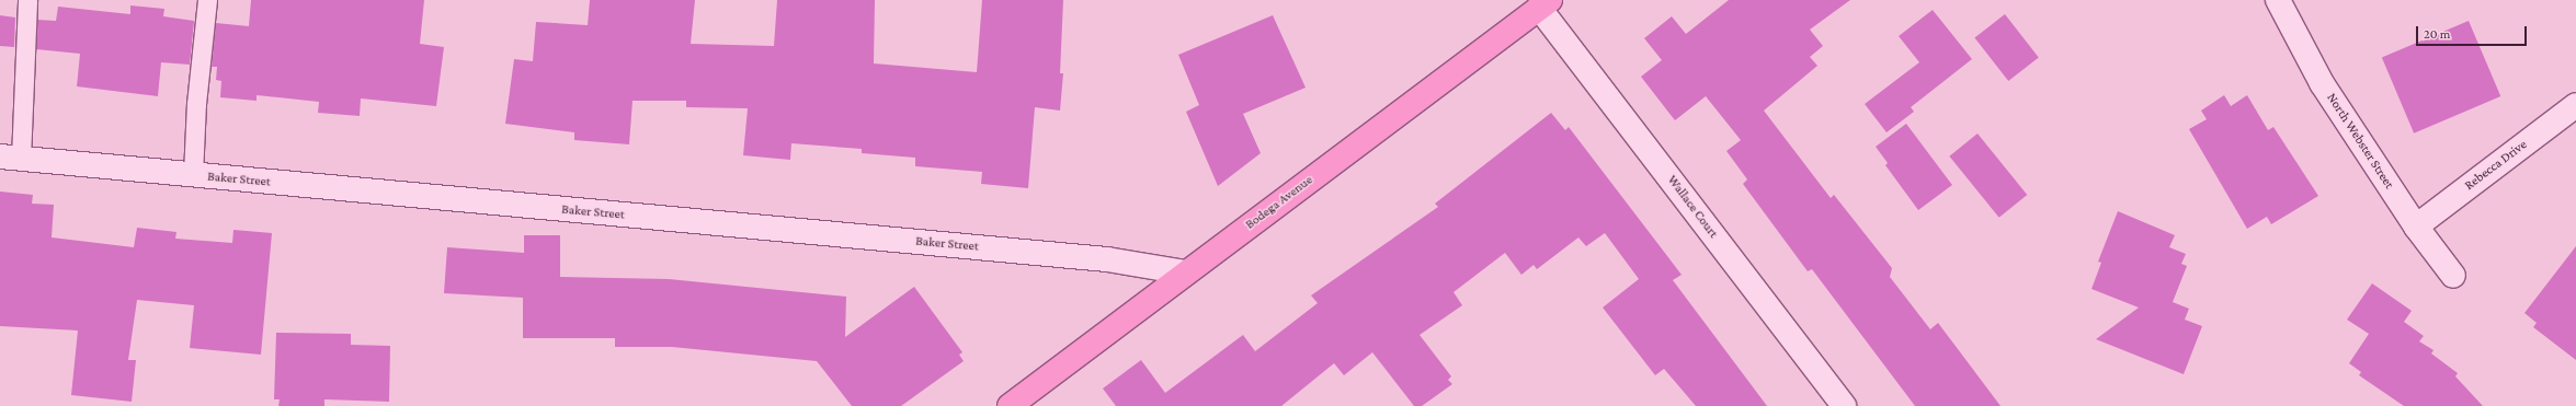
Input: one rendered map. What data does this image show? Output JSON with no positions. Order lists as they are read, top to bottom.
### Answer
{
  "streets": {
    "main road": ["Bodega Avenue"],
    "street": [
      "North Webster Street",
      "Rebecca Drive",
      "Baker Street",
      "Wallace Court"
    ]
  },
  "crossings": [
    ["North Webster Street", "Rebecca Drive"],
    ["Baker Street", "Bodega Avenue"],
    ["Bodega Avenue", "Wallace Court"]
  ],
  "scale_bar": "20 m"
}
